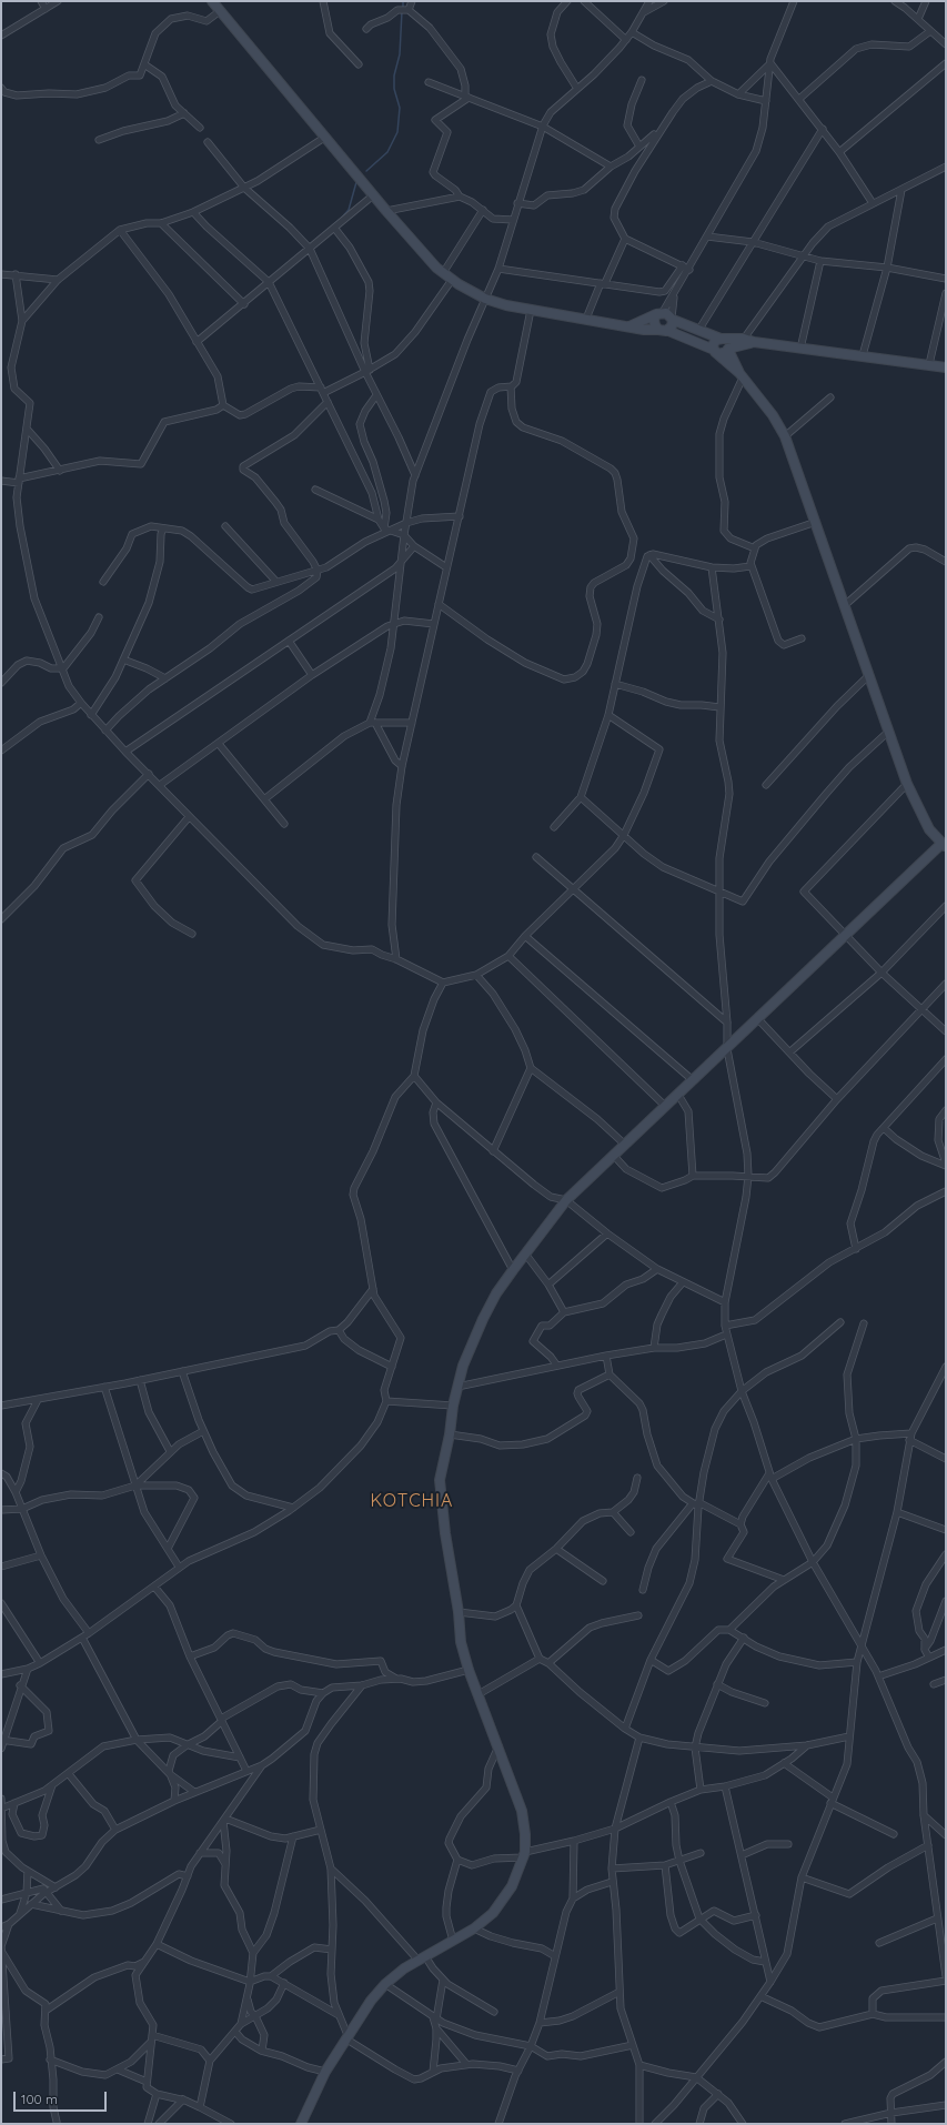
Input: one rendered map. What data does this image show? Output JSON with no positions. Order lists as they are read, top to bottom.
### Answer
{
  "districts": ["KOTCHIA"],
  "scale_bar": "100 m"
}
